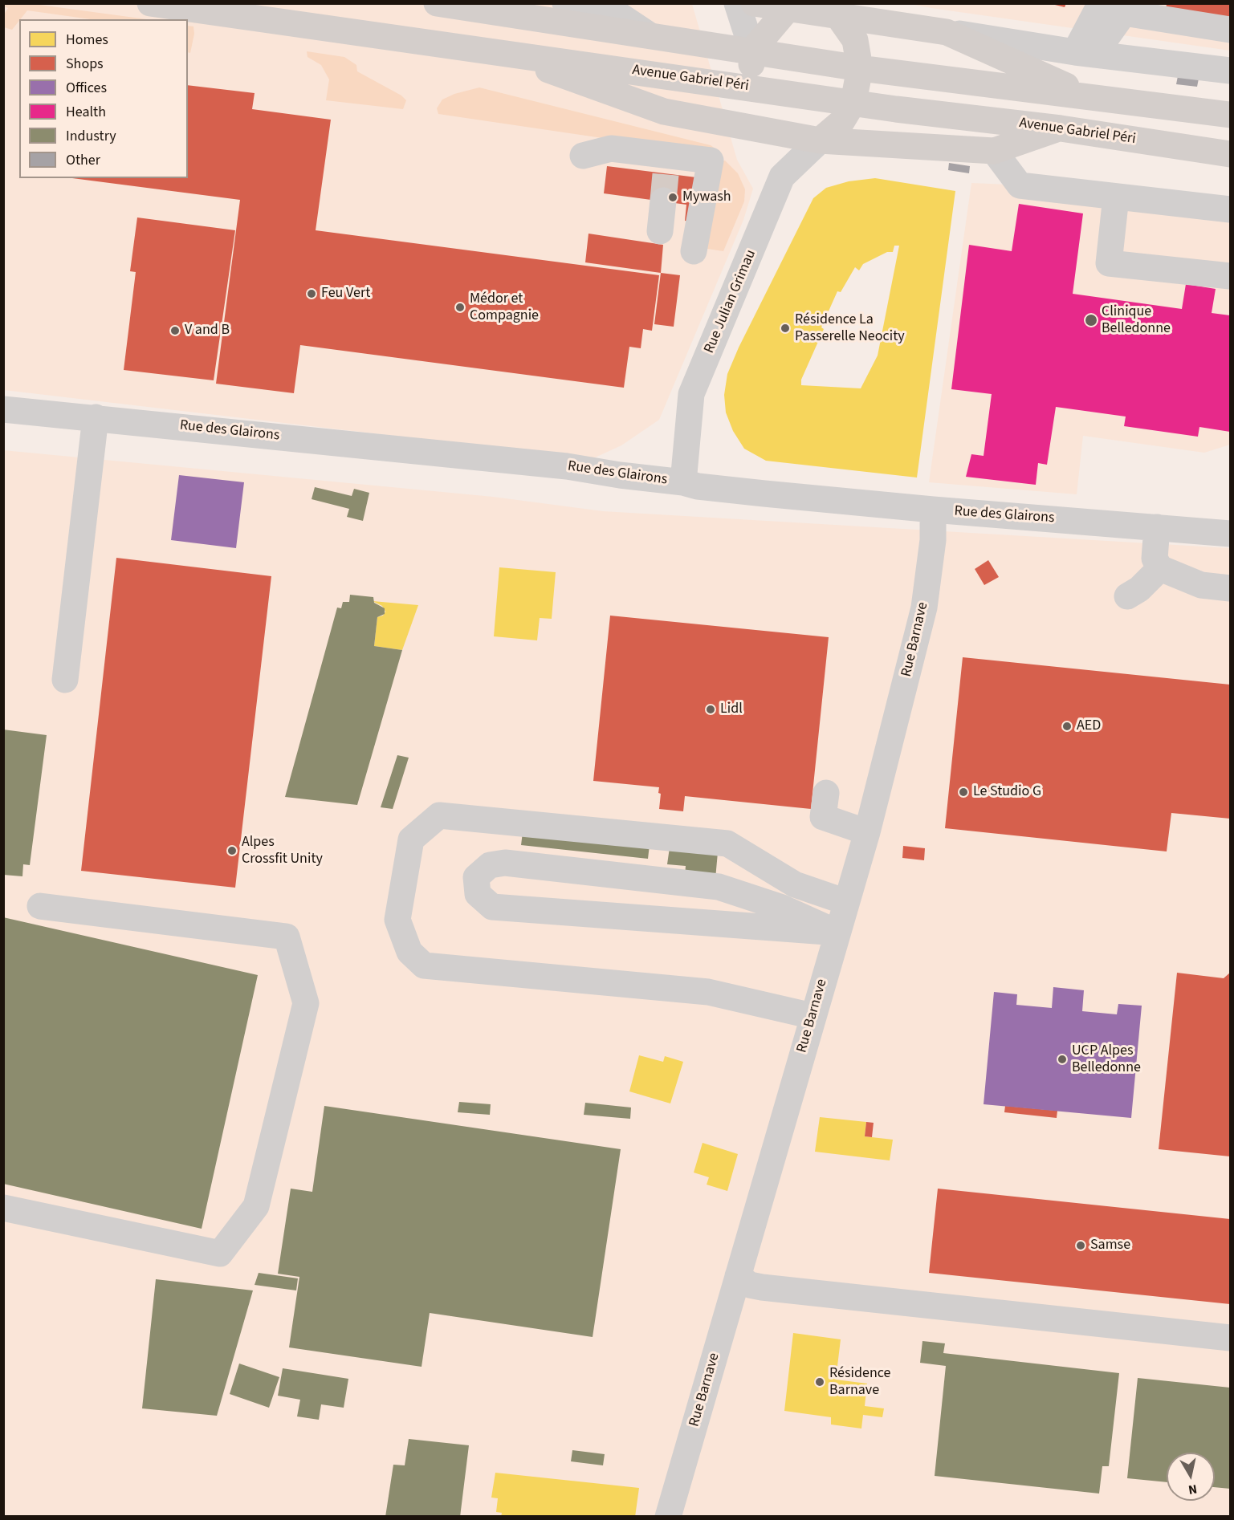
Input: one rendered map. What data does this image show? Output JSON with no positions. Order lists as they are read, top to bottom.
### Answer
{
  "streets": {
    "main road": ["Avenue Gabriel Péri"],
    "street": ["Rue Julian Grimau", "Rue des Glairons", "Rue Barnave"]
  },
  "crossings": [
    ["Rue Julian Grimau", "Rue des Glairons"],
    ["Rue des Glairons", "Rue Barnave"]
  ],
  "places": [
    "Mywash",
    "Feu Vert",
    "Médor et Compagnie",
    "Clinique Belledonne",
    "Résidence La Passerelle Neocity",
    "V and B",
    "Lidl",
    "AED",
    "Le Studio G",
    "Alpes Crossfit Unity",
    "UCP Alpes Belledonne",
    "Samse",
    "Résidence Barnave"
  ],
  "legend": [
    "Homes",
    "Shops",
    "Offices",
    "Health",
    "Industry",
    "Other"
  ],
  "north": "bottom"
}
